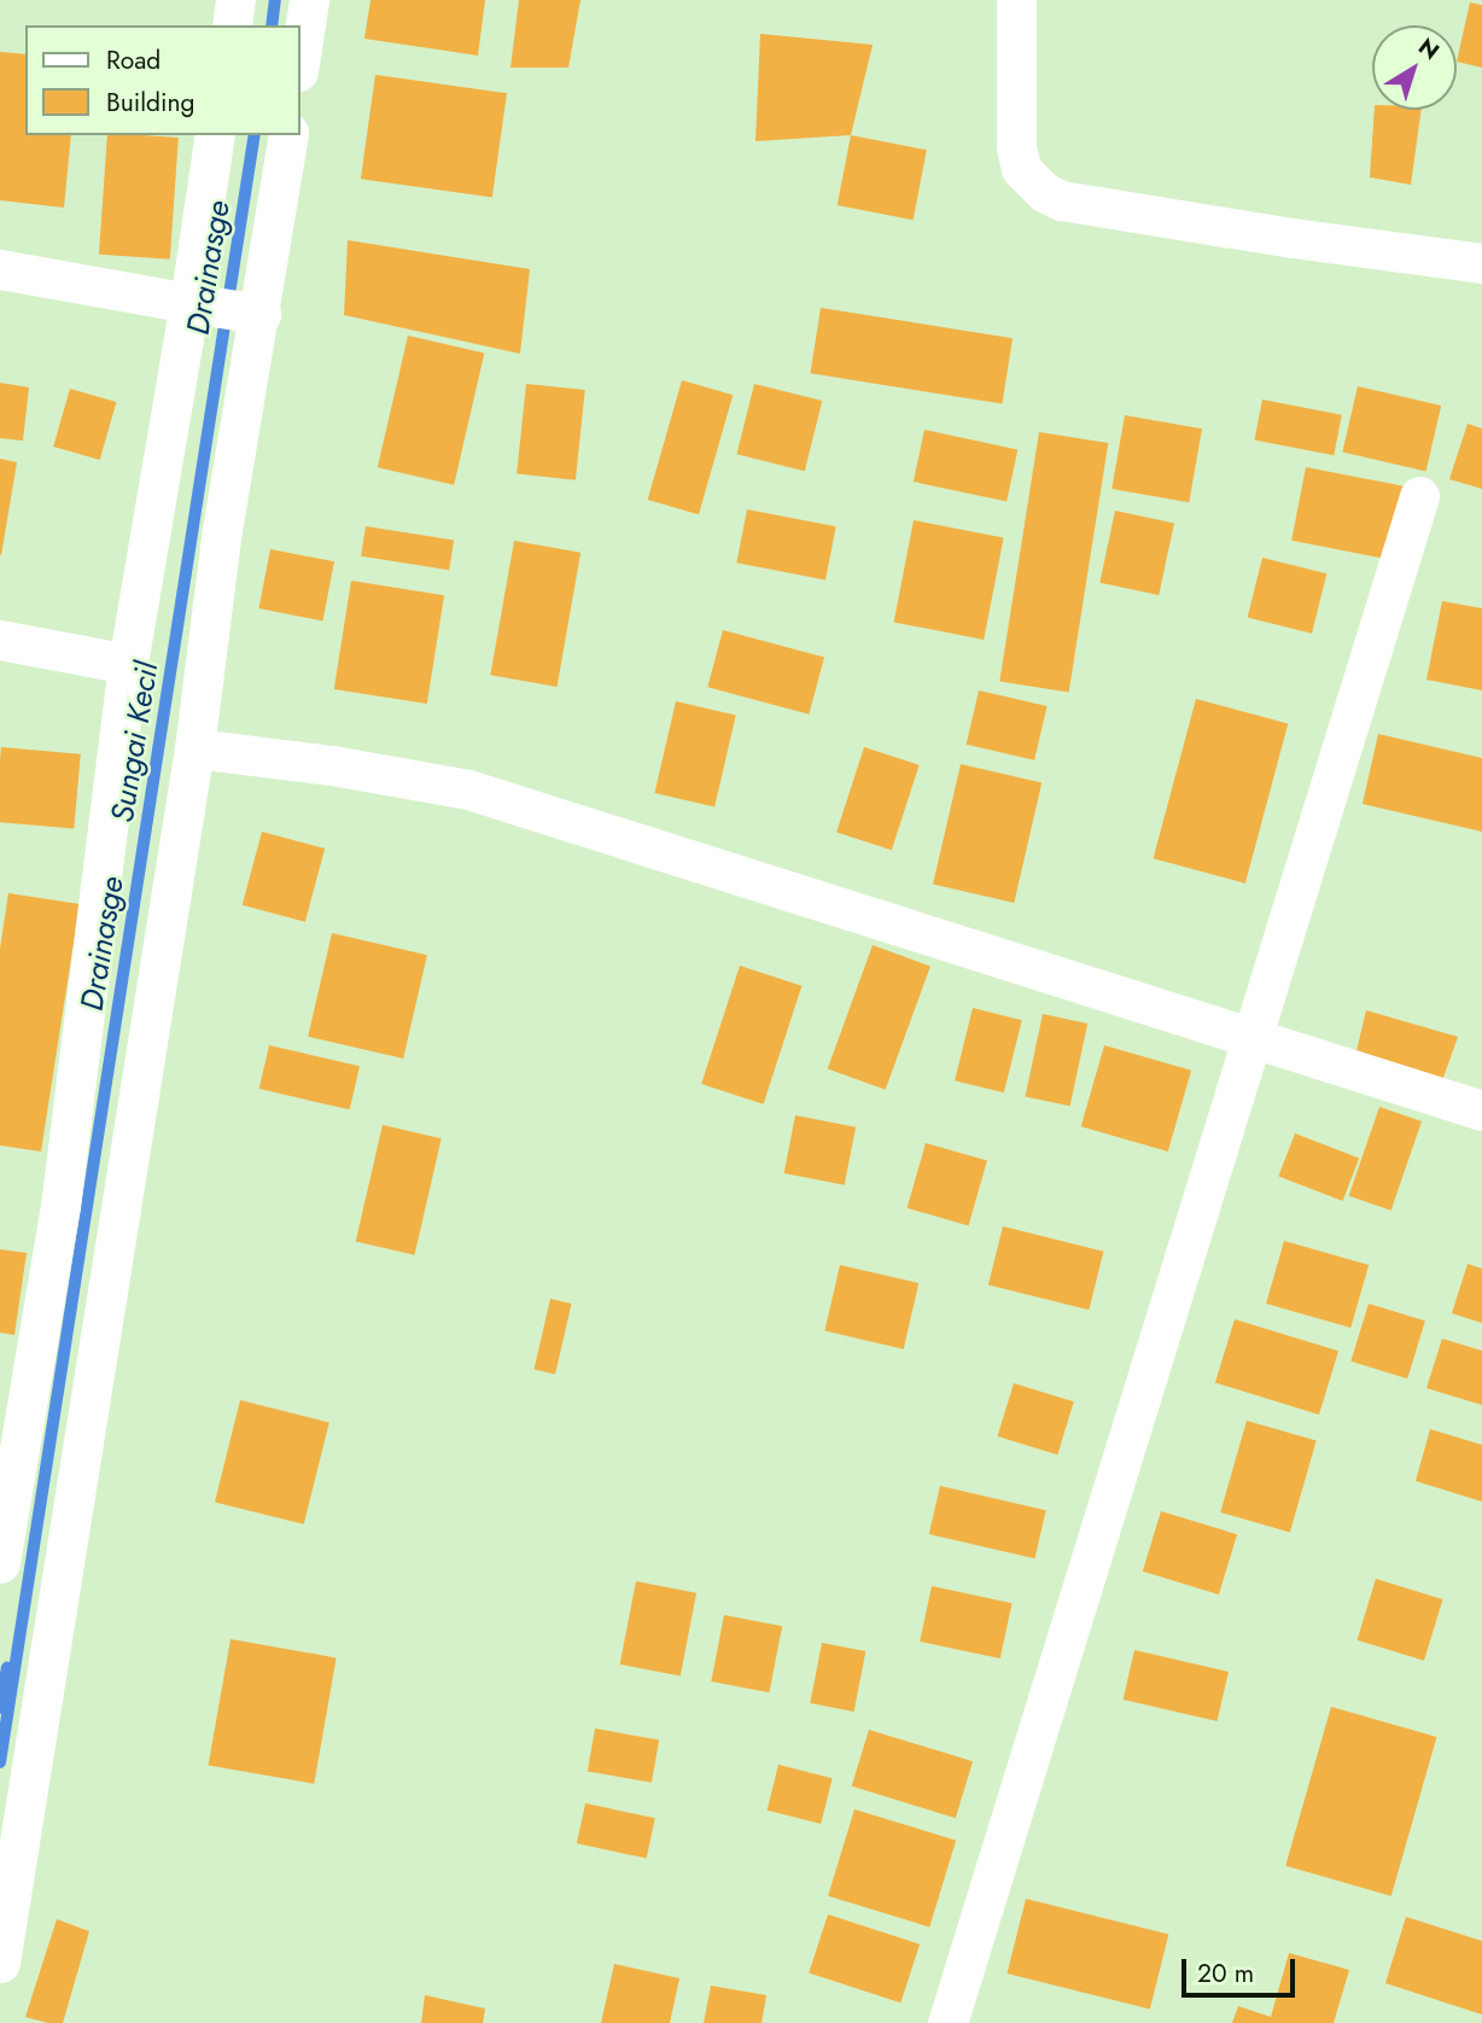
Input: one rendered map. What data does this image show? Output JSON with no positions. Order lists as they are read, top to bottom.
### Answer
{
  "water": ["Drainasge", "Sungai Kecil"],
  "legend": ["Road", "Building"],
  "scale_bar": "20 m",
  "north": "top right"
}
